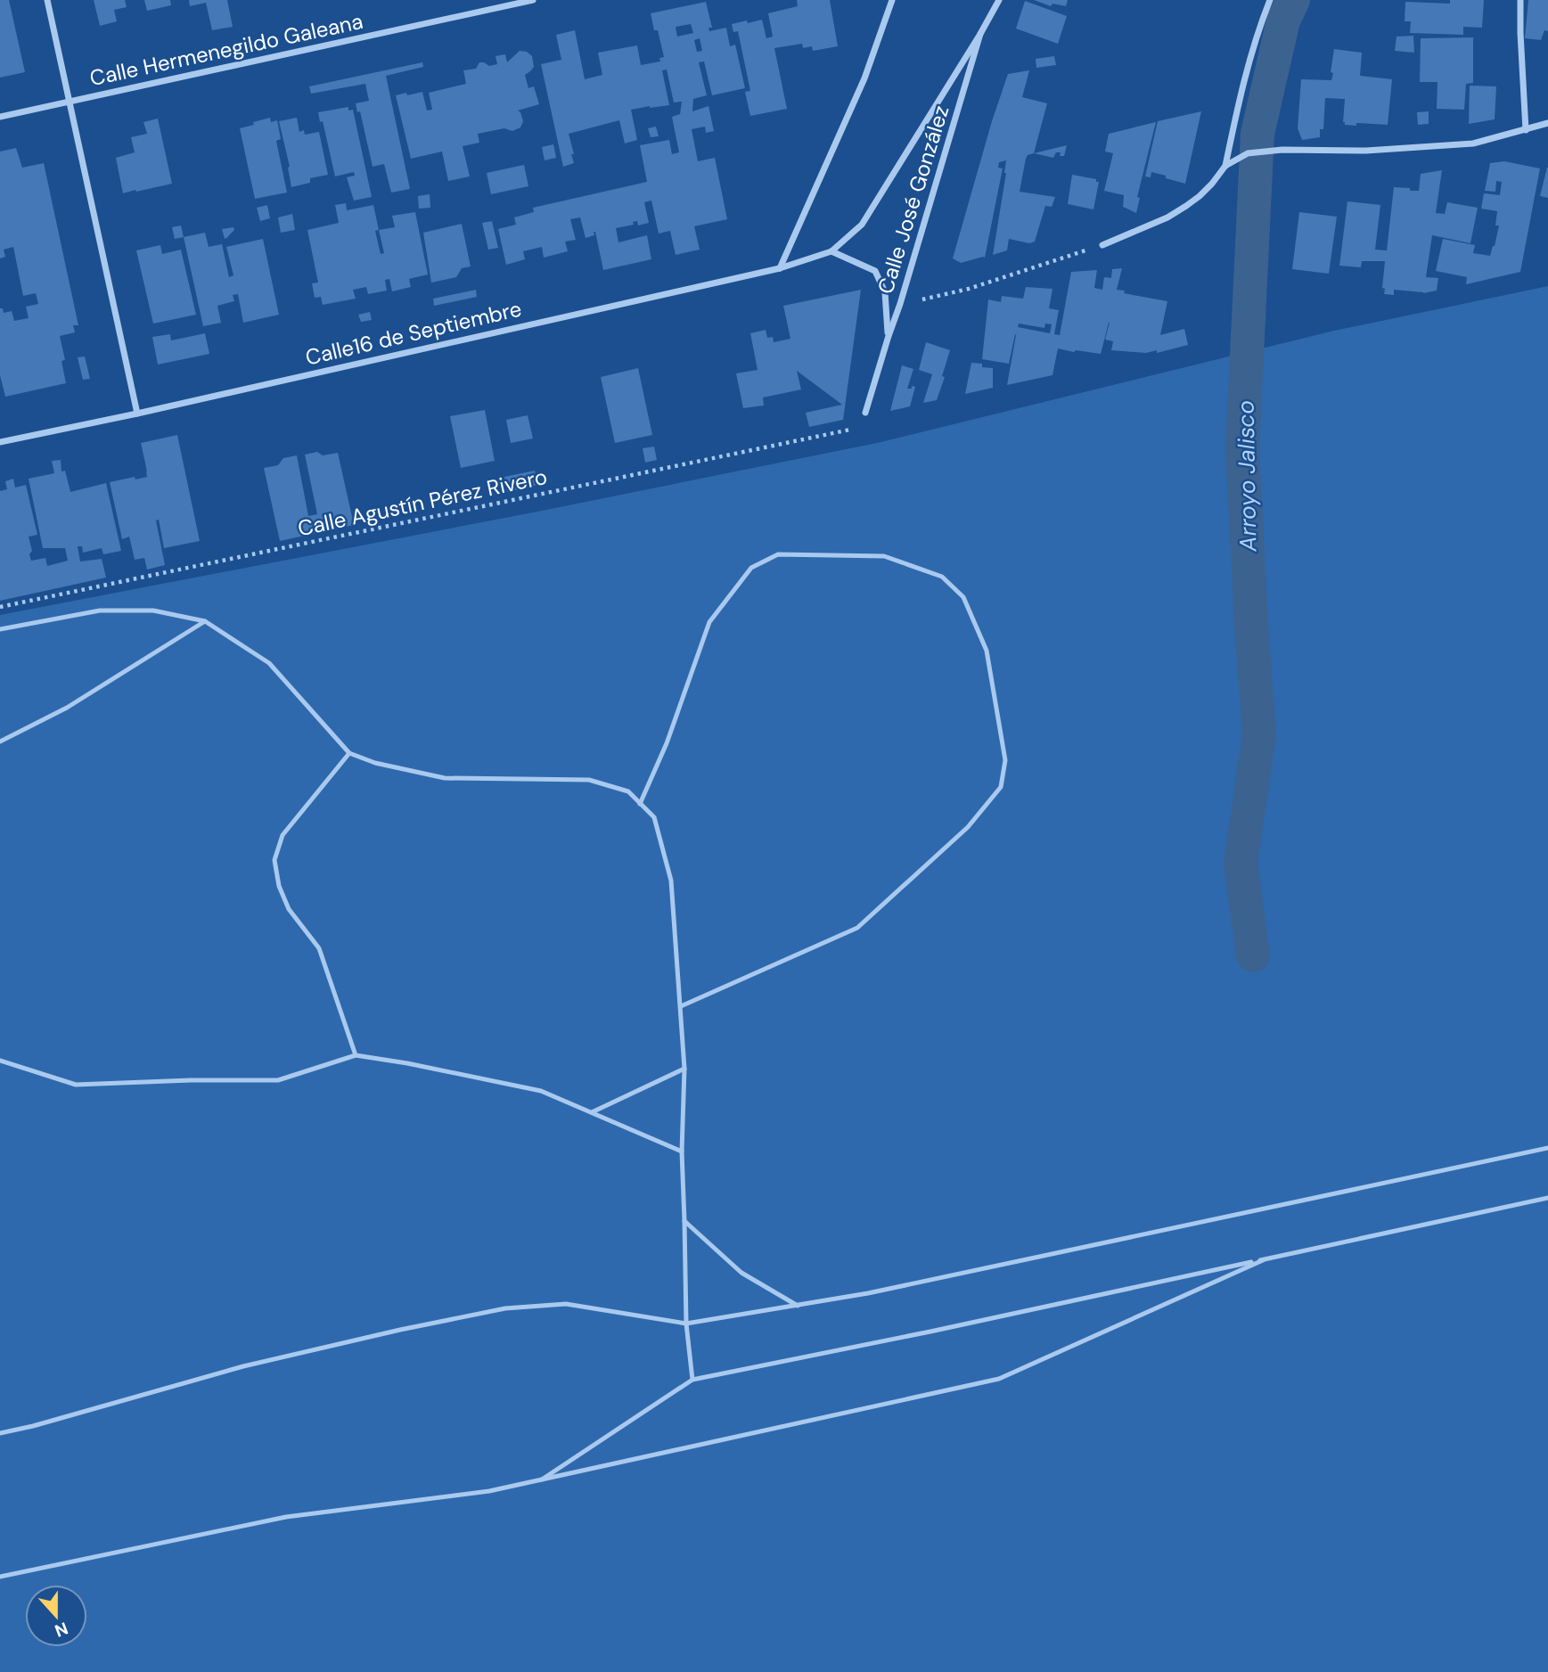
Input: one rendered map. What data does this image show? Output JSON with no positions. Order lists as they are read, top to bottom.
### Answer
{
  "streets": {
    "street": ["Calle Hermenegildo Galeana", "Calle José González", "Calle16 de Septiembre"],
    "path": ["Calle Agustín Pérez Rivero"]
  },
  "water": ["Arroyo Jalisco"],
  "north": "bottom"
}
